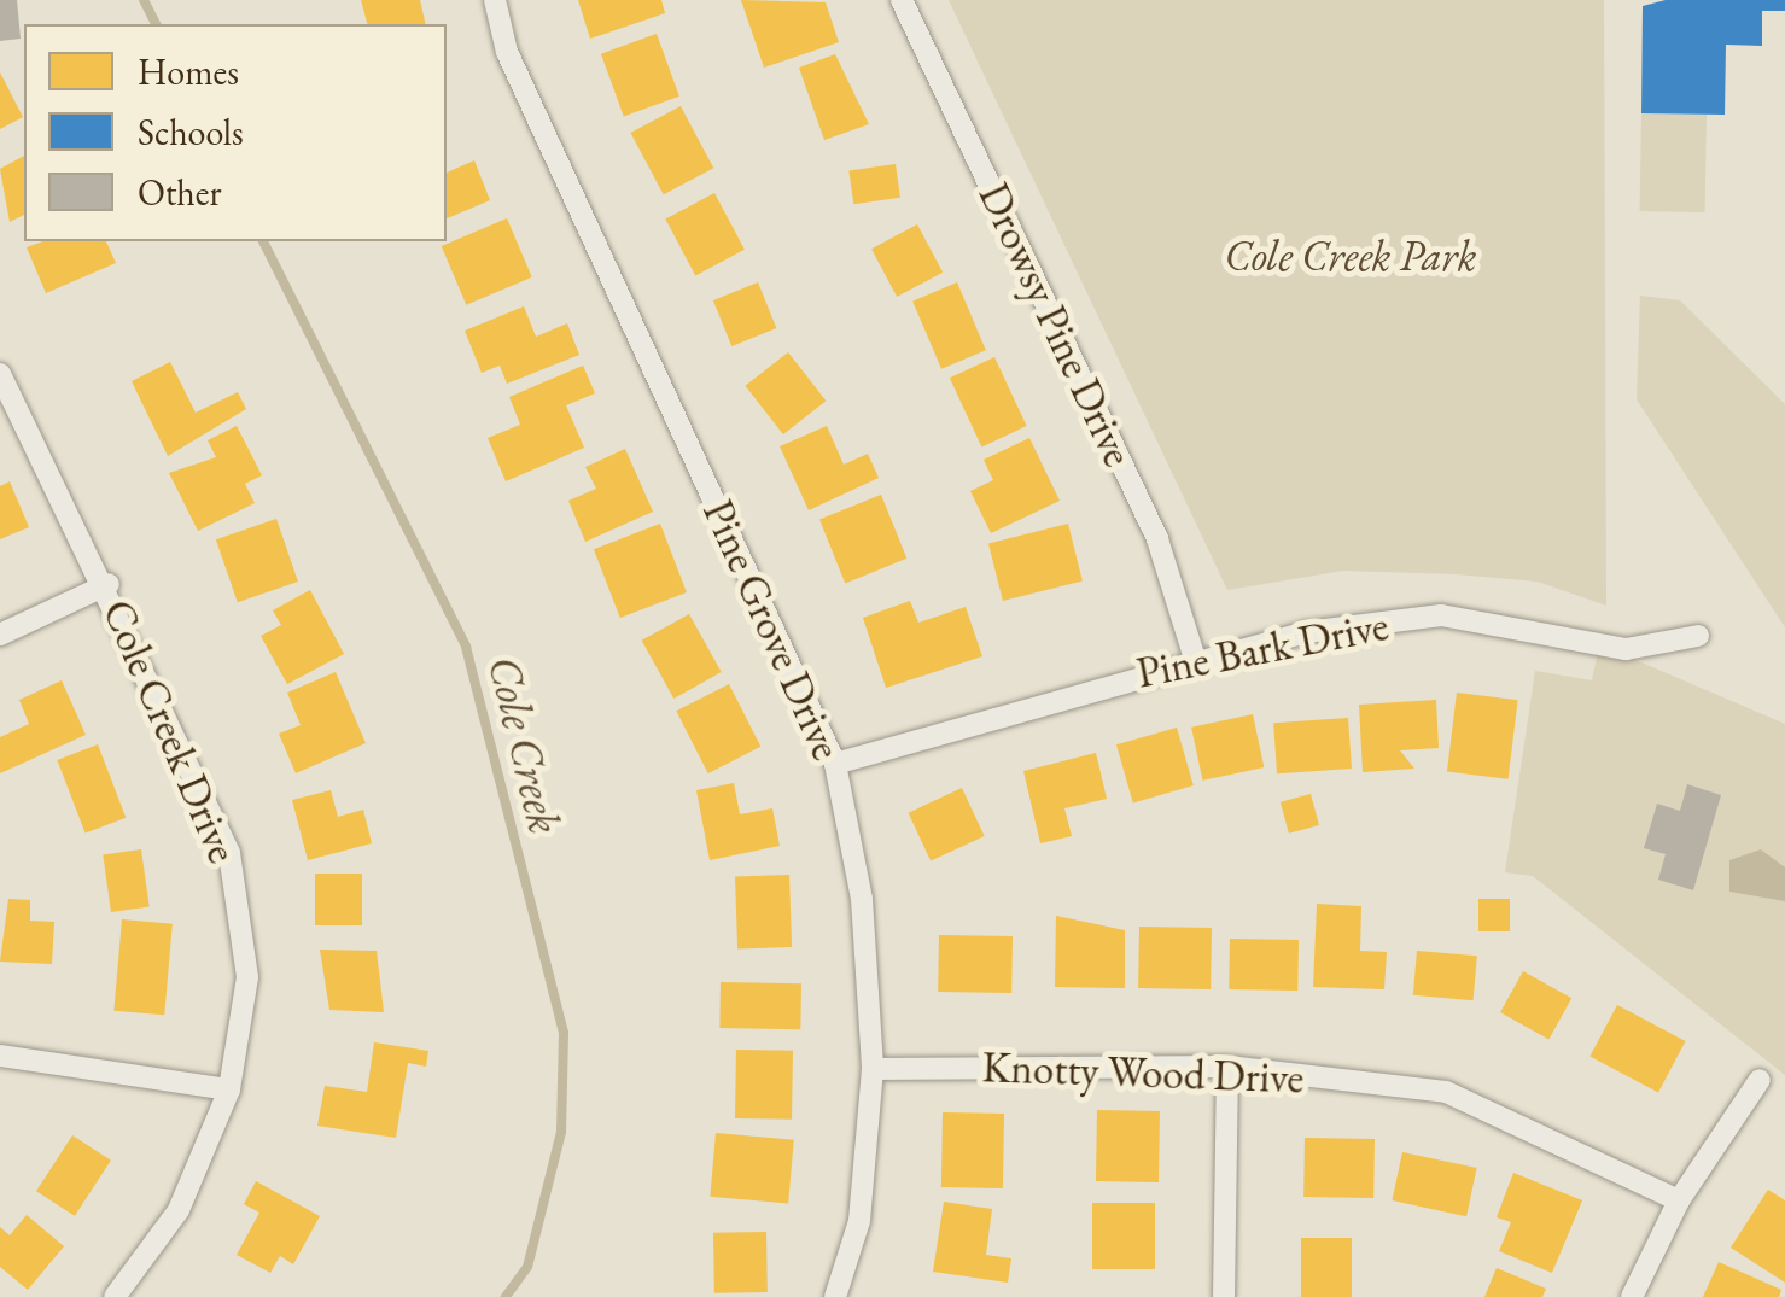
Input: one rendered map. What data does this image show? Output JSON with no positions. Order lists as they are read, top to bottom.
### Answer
{
  "streets": {
    "street": [
      "Drowsy Pine Drive",
      "Pine Grove Drive",
      "Pine Bark Drive",
      "Cole Creek Drive",
      "Knotty Wood Drive"
    ]
  },
  "crossings": [
    ["Drowsy Pine Drive", "Pine Bark Drive"],
    ["Pine Grove Drive", "Pine Bark Drive"],
    ["Pine Grove Drive", "Knotty Wood Drive"]
  ],
  "water": ["Cole Creek"],
  "parks": ["Cole Creek Park"],
  "legend": ["Homes", "Schools", "Other"]
}
